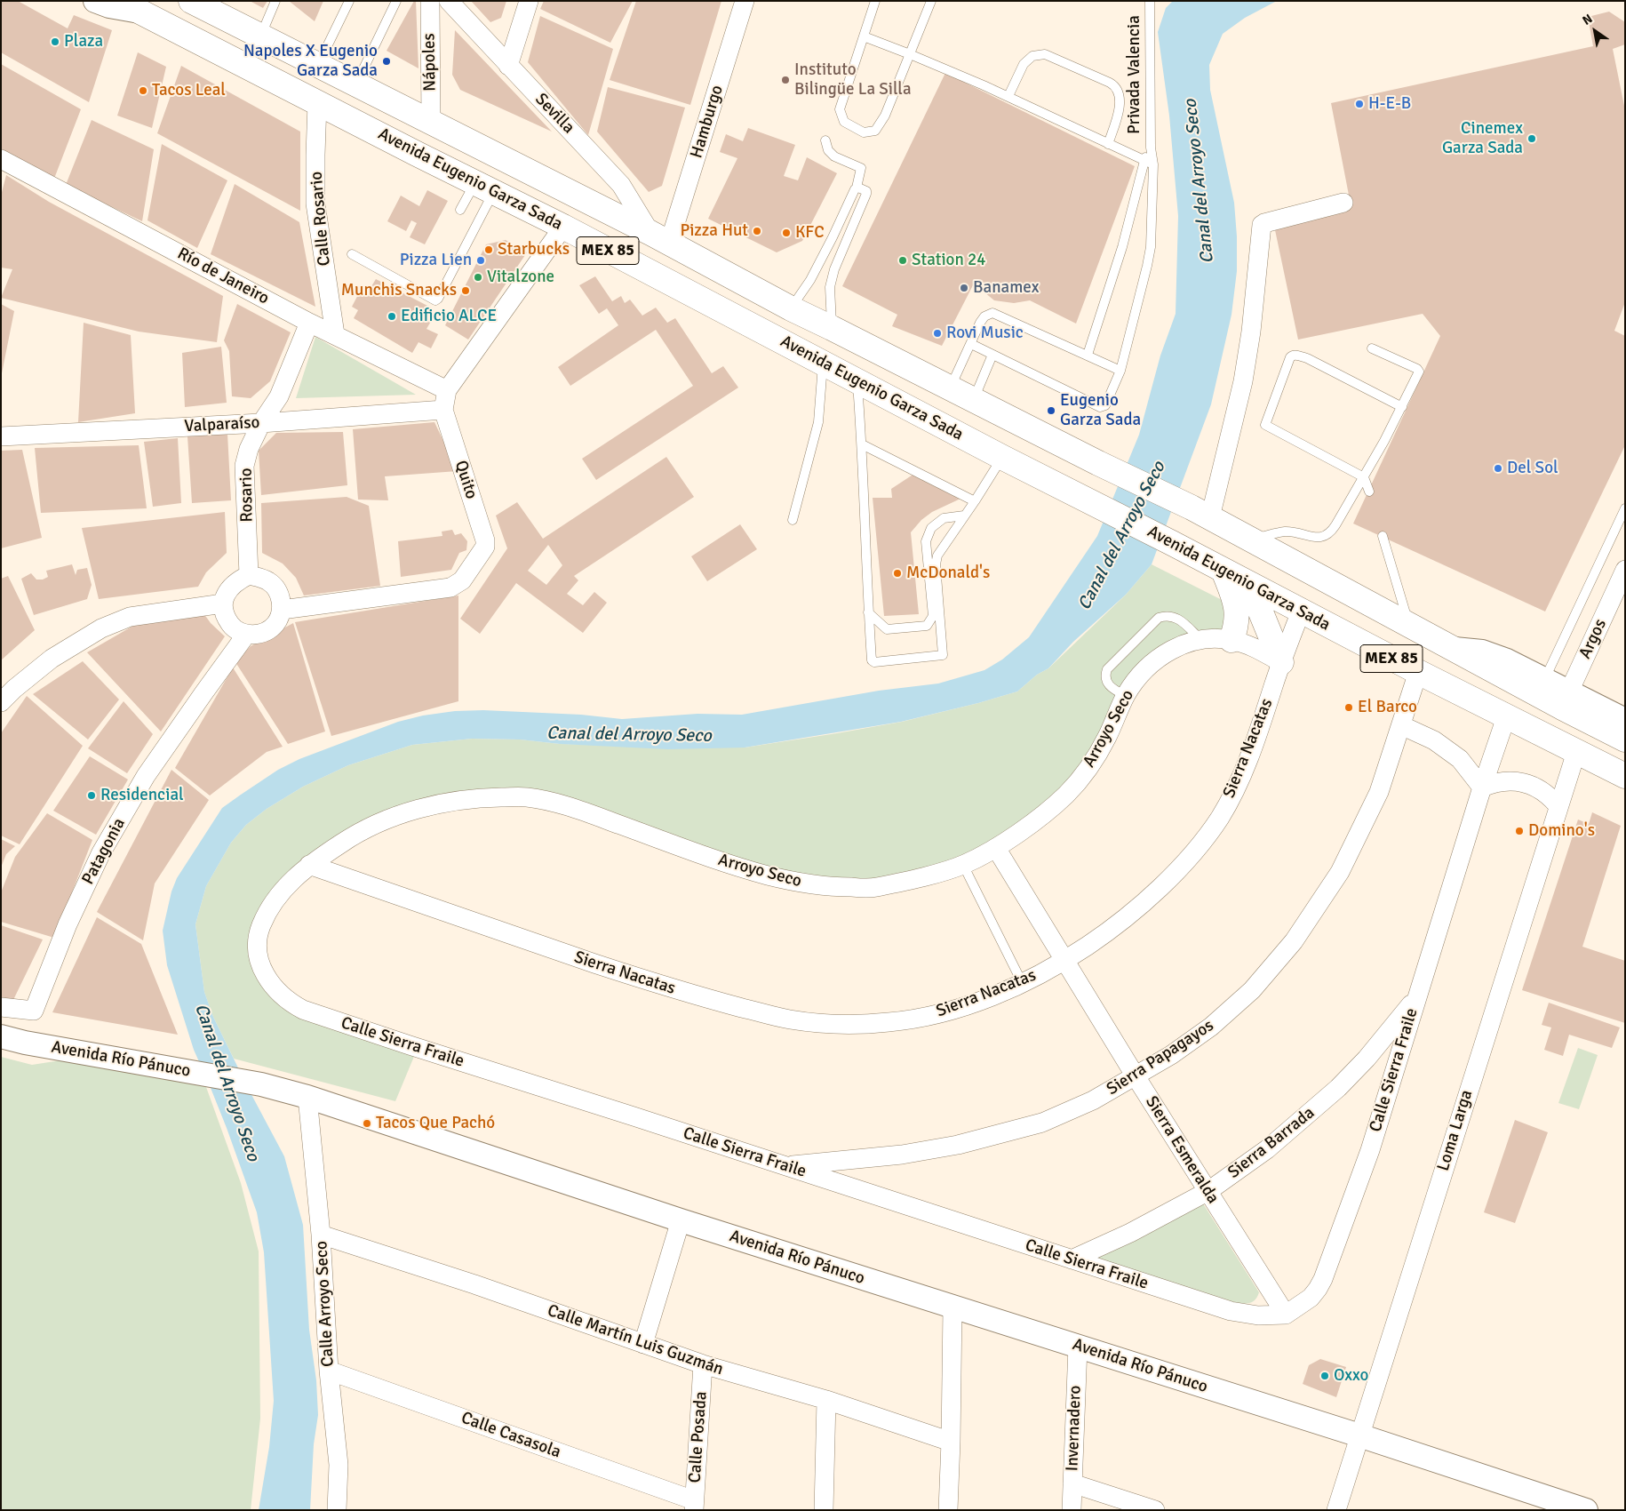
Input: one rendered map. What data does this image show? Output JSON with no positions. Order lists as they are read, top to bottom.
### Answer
{
  "streets": {
    "highway": ["Avenida Eugenio Garza Sada", "MEX 85"],
    "street": [
      "Nápoles",
      "Sevilla",
      "Hamburgo",
      "Calle Rosario",
      "Río de Janeiro",
      "Valparaíso",
      "Quito",
      "Rosario",
      "Argos",
      "Arroyo Seco",
      "Sierra Nacatas",
      "Patagonia",
      "Calle Sierra Fraile",
      "Sierra Papagayos",
      "Avenida Río Pánuco",
      "Loma Larga",
      "Sierra Barrada",
      "Sierra Esmeralda",
      "Calle Arroyo Seco",
      "Calle Martín Luis Guzmán",
      "Invernadero",
      "Calle Casasola",
      "Calle Posada"
    ],
    "lane": ["Privada Valencia"]
  },
  "crossings": [
    ["Nápoles", "Avenida Eugenio Garza Sada"],
    ["Sevilla", "Hamburgo"],
    ["Sevilla", "Avenida Eugenio Garza Sada"],
    ["Hamburgo", "Avenida Eugenio Garza Sada"],
    ["Avenida Eugenio Garza Sada", "Calle Rosario"],
    ["Avenida Eugenio Garza Sada", "Quito"],
    ["Avenida Eugenio Garza Sada", "Argos"],
    ["Avenida Eugenio Garza Sada", "Sierra Nacatas"],
    ["Avenida Eugenio Garza Sada", "Calle Sierra Fraile"],
    ["Avenida Eugenio Garza Sada", "Sierra Papagayos"],
    ["Avenida Eugenio Garza Sada", "Loma Larga"],
    ["Calle Rosario", "Río de Janeiro"],
    ["Río de Janeiro", "Quito"],
    ["Río de Janeiro", "Rosario"],
    ["Valparaíso", "Quito"],
    ["Valparaíso", "Rosario"],
    ["Quito", "Rosario"],
    ["Quito", "Patagonia"],
    ["Rosario", "Patagonia"],
    ["Arroyo Seco", "Sierra Nacatas"],
    ["Arroyo Seco", "Calle Sierra Fraile"],
    ["Arroyo Seco", "Sierra Esmeralda"],
    ["Sierra Nacatas", "Sierra Esmeralda"],
    ["Calle Sierra Fraile", "Sierra Papagayos"],
    ["Calle Sierra Fraile", "Sierra Barrada"],
    ["Calle Sierra Fraile", "Sierra Esmeralda"],
    ["Sierra Papagayos", "Sierra Esmeralda"],
    ["Avenida Río Pánuco", "Loma Larga"],
    ["Avenida Río Pánuco", "Calle Arroyo Seco"],
    ["Avenida Río Pánuco", "Invernadero"],
    ["Sierra Barrada", "Sierra Esmeralda"],
    ["Calle Arroyo Seco", "Calle Martín Luis Guzmán"],
    ["Calle Arroyo Seco", "Calle Casasola"],
    ["Calle Martín Luis Guzmán", "Calle Posada"],
    ["Calle Casasola", "Calle Posada"]
  ],
  "water": ["Canal del Arroyo Seco"],
  "places": [
    "Plaza",
    "Napoles X Eugenio Garza Sada",
    "Instituto Bilingüe La Silla",
    "Tacos Leal",
    "H-E-B",
    "Cinemex Garza Sada",
    "Pizza Hut",
    "KFC",
    "Starbucks",
    "Pizza Lien",
    "Station 24",
    "Vitalzone",
    "Banamex",
    "Munchis Snacks",
    "Edificio ALCE",
    "Rovi Music",
    "Eugenio Garza Sada",
    "Del Sol",
    "McDonald's",
    "El Barco",
    "Residencial",
    "Domino's",
    "Tacos Que Pachó",
    "Oxxo"
  ],
  "north": "top left"
}
